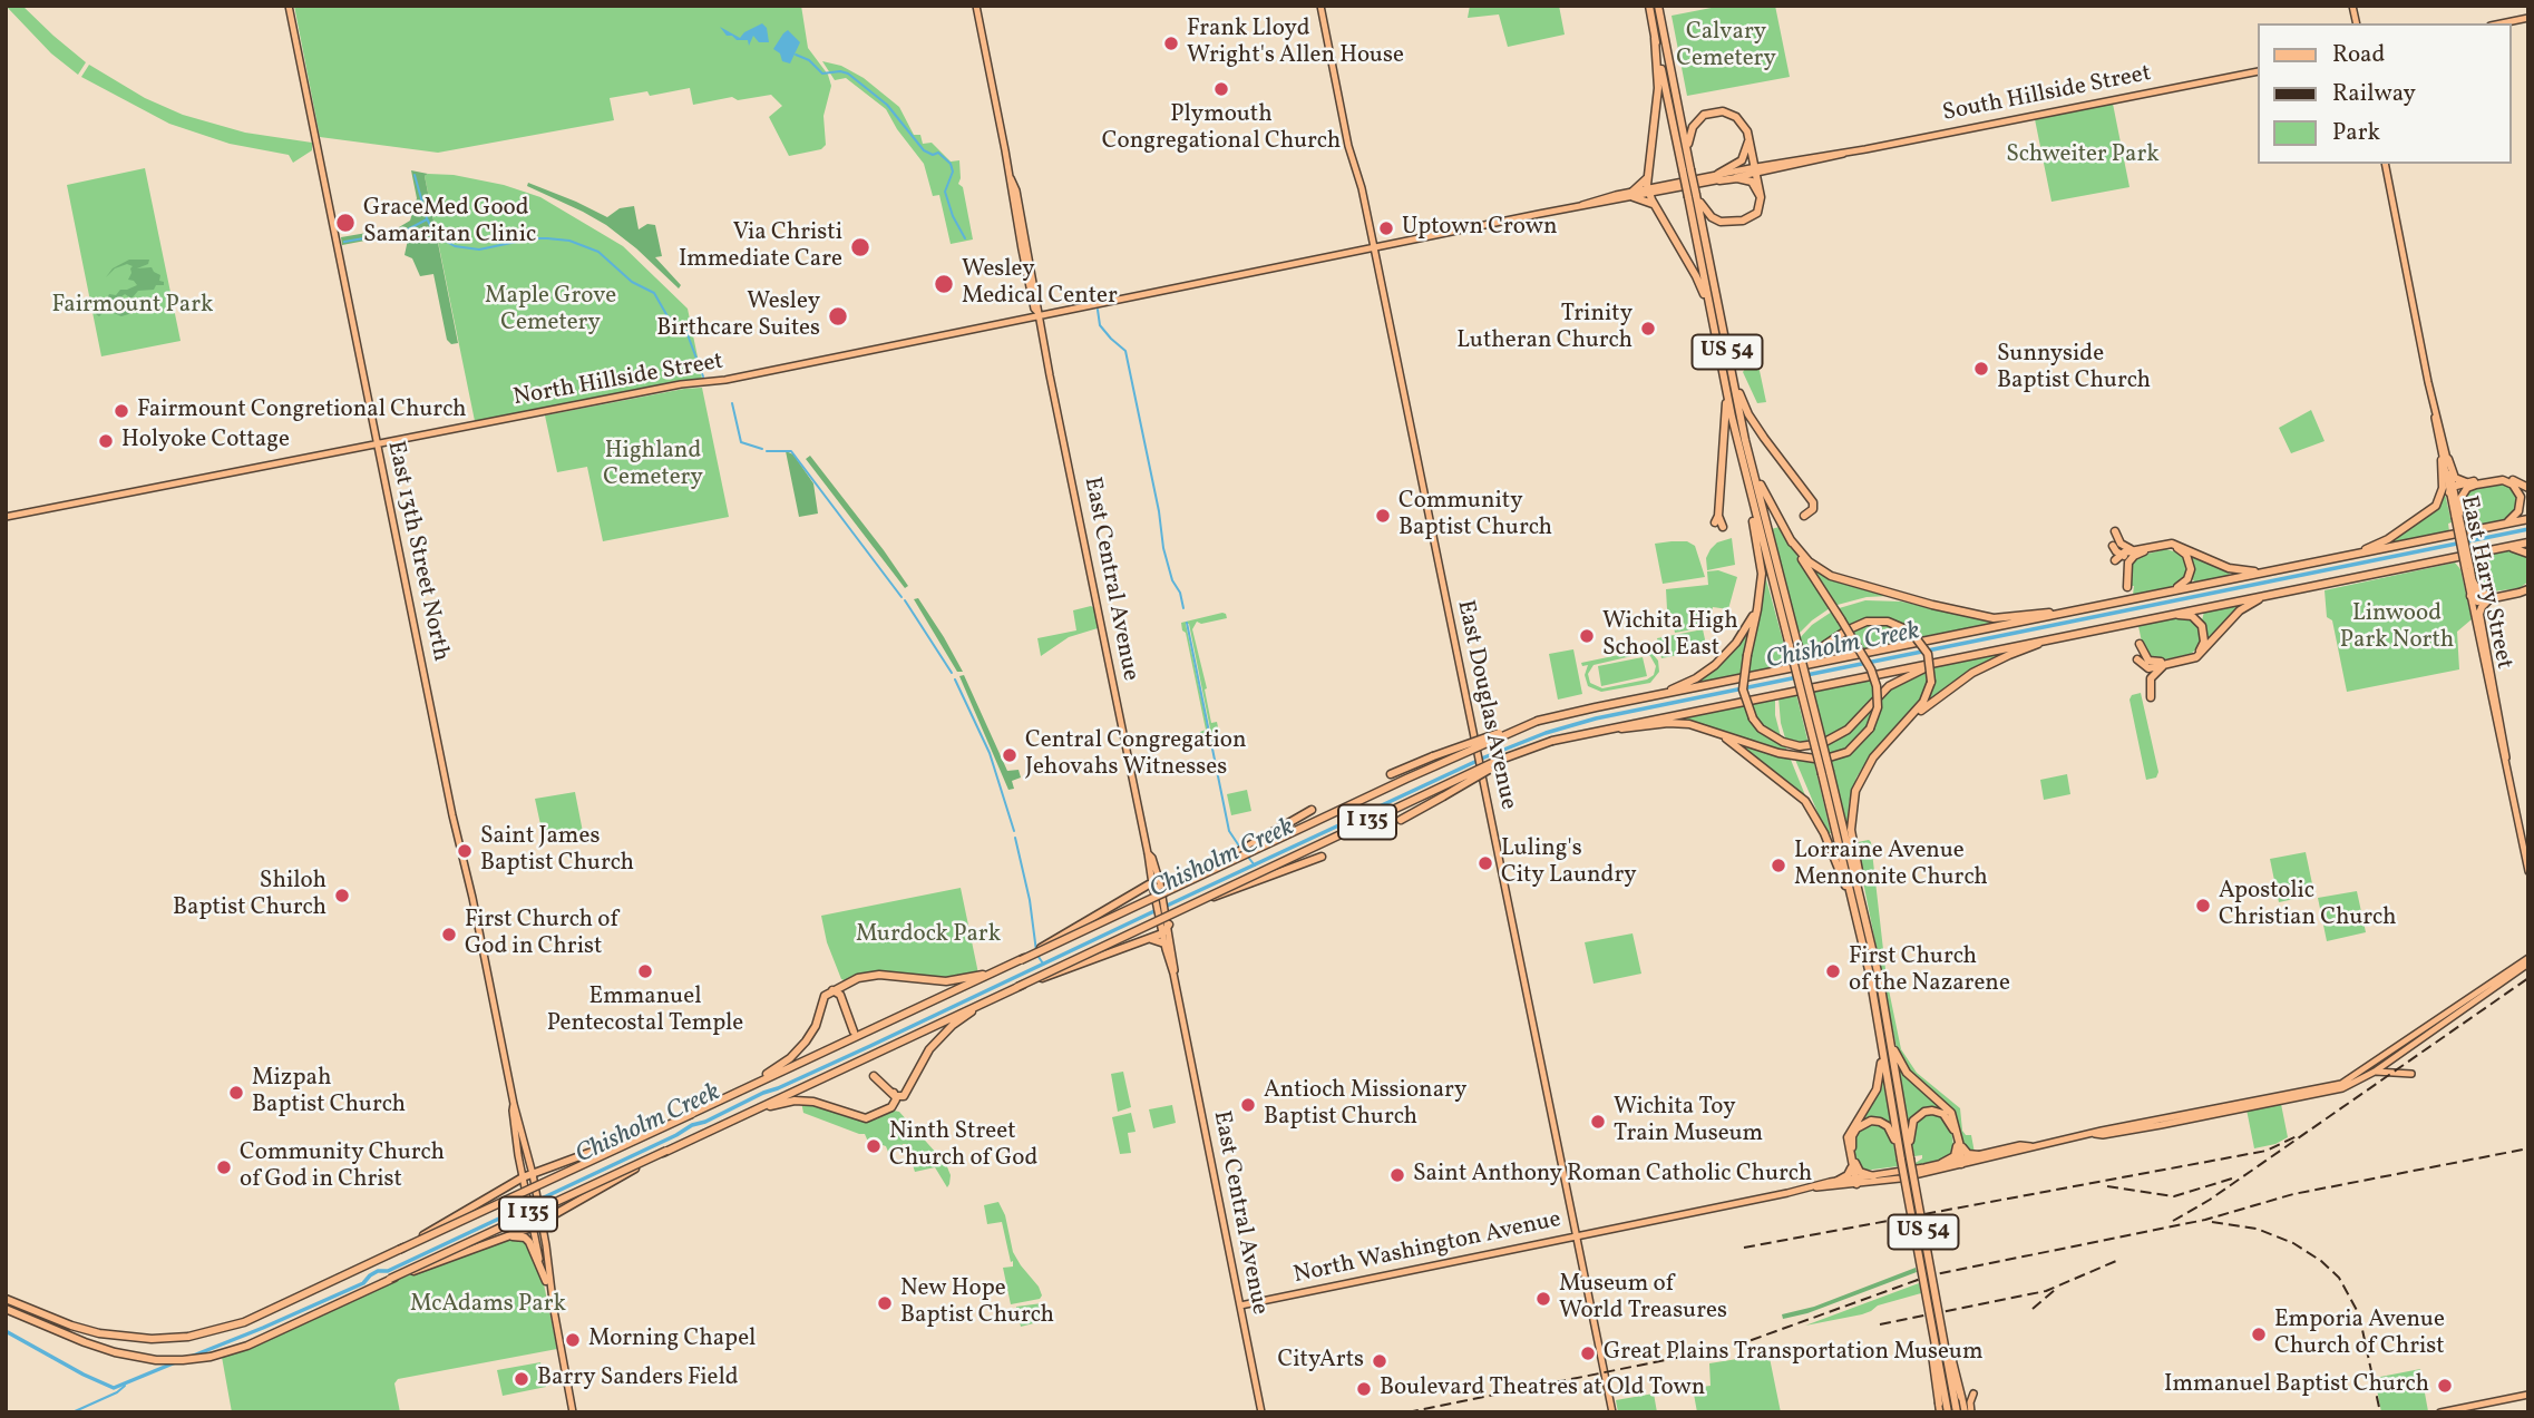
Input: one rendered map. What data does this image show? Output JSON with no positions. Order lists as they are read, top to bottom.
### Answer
{
  "streets": {
    "highway": ["US 54", "I 135"],
    "main road": [
      "South Hillside Street",
      "North Hillside Street",
      "East 13th Street North",
      "East Central Avenue",
      "East Harry Street",
      "East Douglas Avenue",
      "North Washington Avenue"
    ]
  },
  "crossings": [
    ["South Hillside Street", "North Hillside Street"],
    ["South Hillside Street", "East Douglas Avenue"],
    ["North Hillside Street", "East 13th Street North"],
    ["North Hillside Street", "East Central Avenue"],
    ["North Hillside Street", "East Douglas Avenue"],
    ["East Central Avenue", "North Washington Avenue"],
    ["East Douglas Avenue", "North Washington Avenue"]
  ],
  "water": ["Chisholm Creek"],
  "parks": [
    "Calvary Cemetery",
    "Schweiter Park",
    "Maple Grove Cemetery",
    "Fairmount Park",
    "Highland Cemetery",
    "Linwood Park North",
    "Murdock Park",
    "McAdams Park"
  ],
  "places": [
    "Frank Lloyd Wright's Allen House",
    "Plymouth Congregational Church",
    "GraceMed Good Samaritan Clinic",
    "Uptown Crown",
    "Via Christi Immediate Care",
    "Wesley Medical Center",
    "Wesley Birthcare Suites",
    "Trinity Lutheran Church",
    "Sunnyside Baptist Church",
    "Fairmount Congretional Church",
    "Holyoke Cottage",
    "Community Baptist Church",
    "Wichita High School East",
    "Central Congregation Jehovahs Witnesses",
    "Saint James Baptist Church",
    "Luling's City Laundry",
    "Lorraine Avenue Mennonite Church",
    "Shiloh Baptist Church",
    "Apostolic Christian Church",
    "First Church of God in Christ",
    "Emmanuel Pentecostal Temple",
    "First Church of the Nazarene",
    "Mizpah Baptist Church",
    "Antioch Missionary Baptist Church",
    "Wichita Toy Train Museum",
    "Ninth Street Church of God",
    "Community Church of God in Christ",
    "Saint Anthony Roman Catholic Church",
    "Museum of World Treasures",
    "New Hope Baptist Church",
    "Emporia Avenue Church of Christ",
    "Morning Chapel",
    "Great Plains Transportation Museum",
    "CityArts",
    "Barry Sanders Field",
    "Immanuel Baptist Church",
    "Boulevard Theatres at Old Town"
  ],
  "legend": ["Road", "Railway", "Park"]
}
